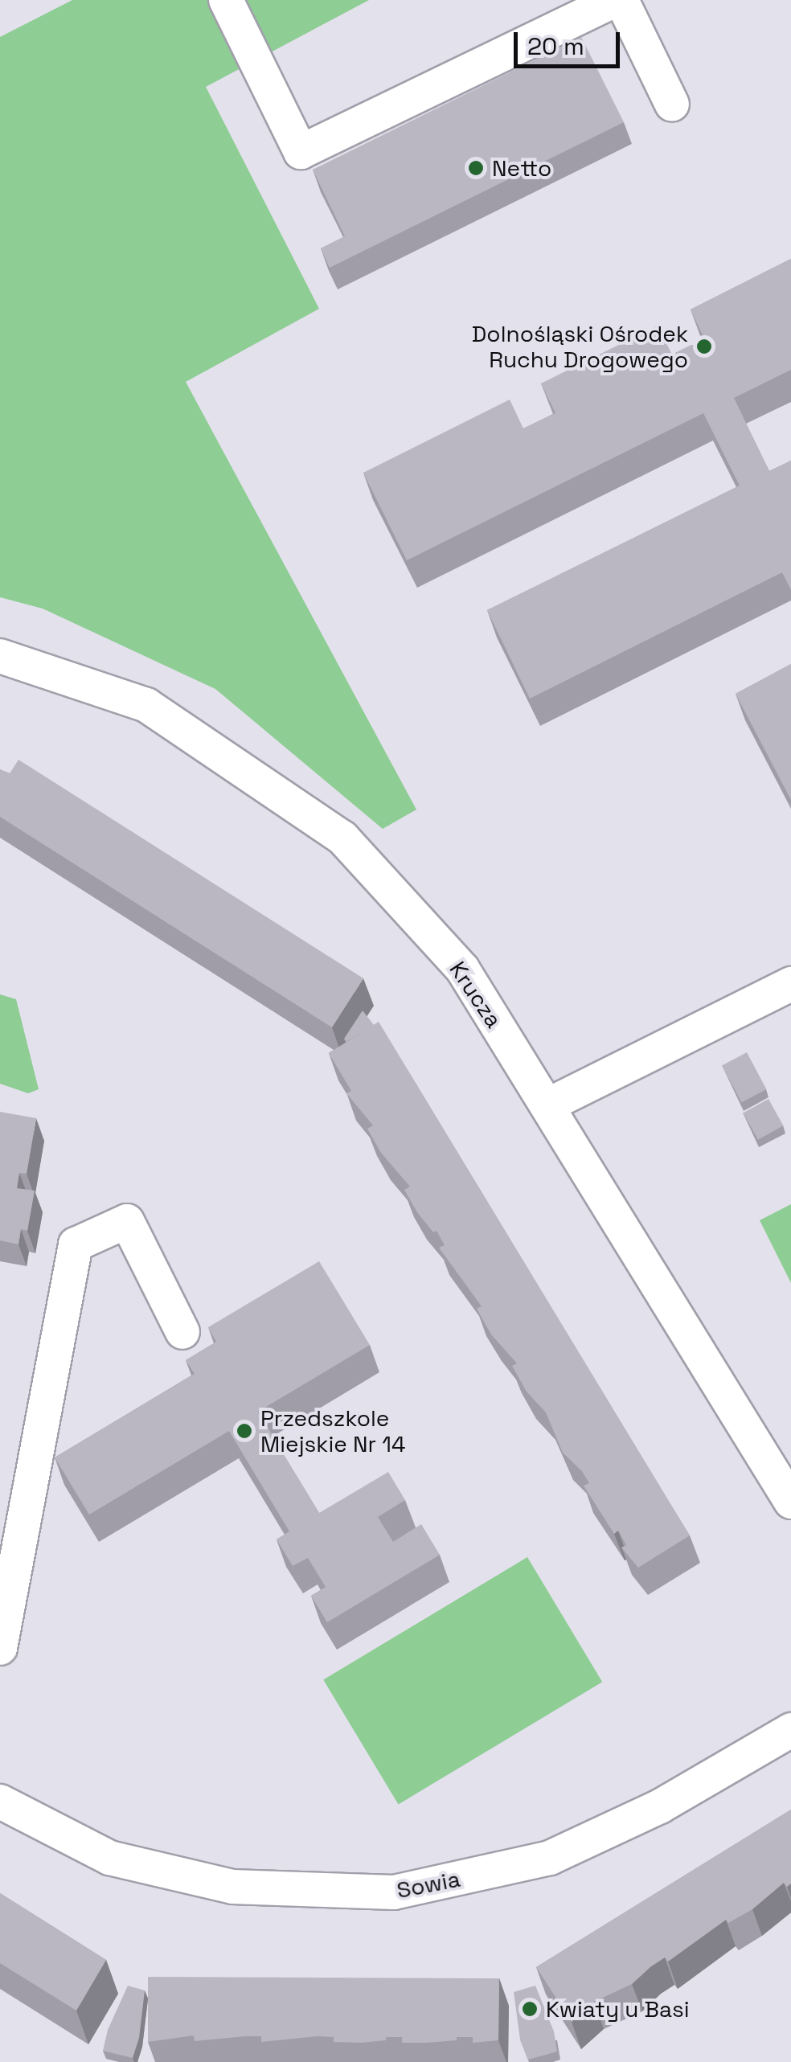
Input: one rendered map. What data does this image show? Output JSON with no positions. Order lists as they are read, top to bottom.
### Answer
{
  "streets": {
    "street": ["Krucza", "Sowia"]
  },
  "places": [
    "Netto",
    "Dolnośląski Ośrodek Ruchu Drogowego",
    "Przedszkole Miejskie Nr 14",
    "Kwiaty u Basi"
  ],
  "scale_bar": "20 m"
}
